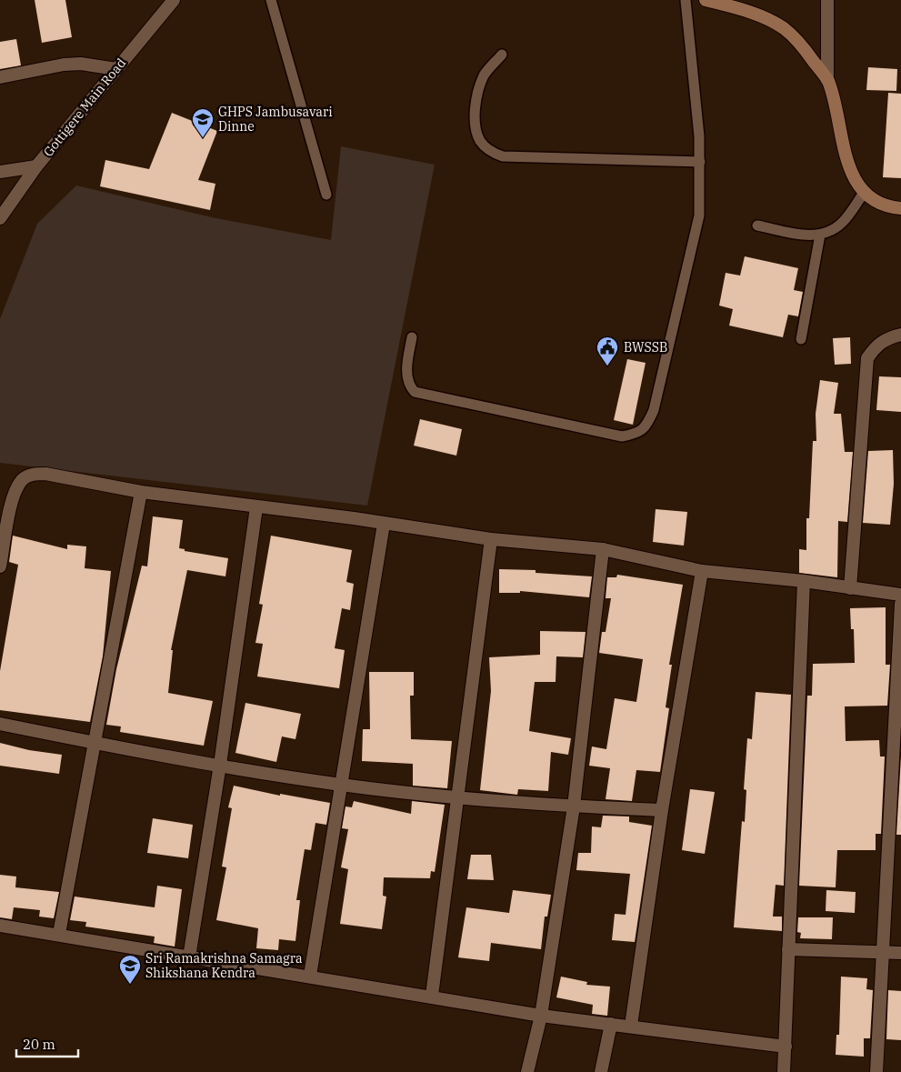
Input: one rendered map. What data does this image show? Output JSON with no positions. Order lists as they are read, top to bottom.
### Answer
{
  "streets": {
    "street": ["Gottigere Main Road"]
  },
  "places": {
    "school or university": ["GHPS Jambusavari Dinne", "Sri Ramakrishna Samagra Shikshana Kendra"],
    "public building": ["BWSSB"]
  },
  "scale_bar": "20 m"
}
